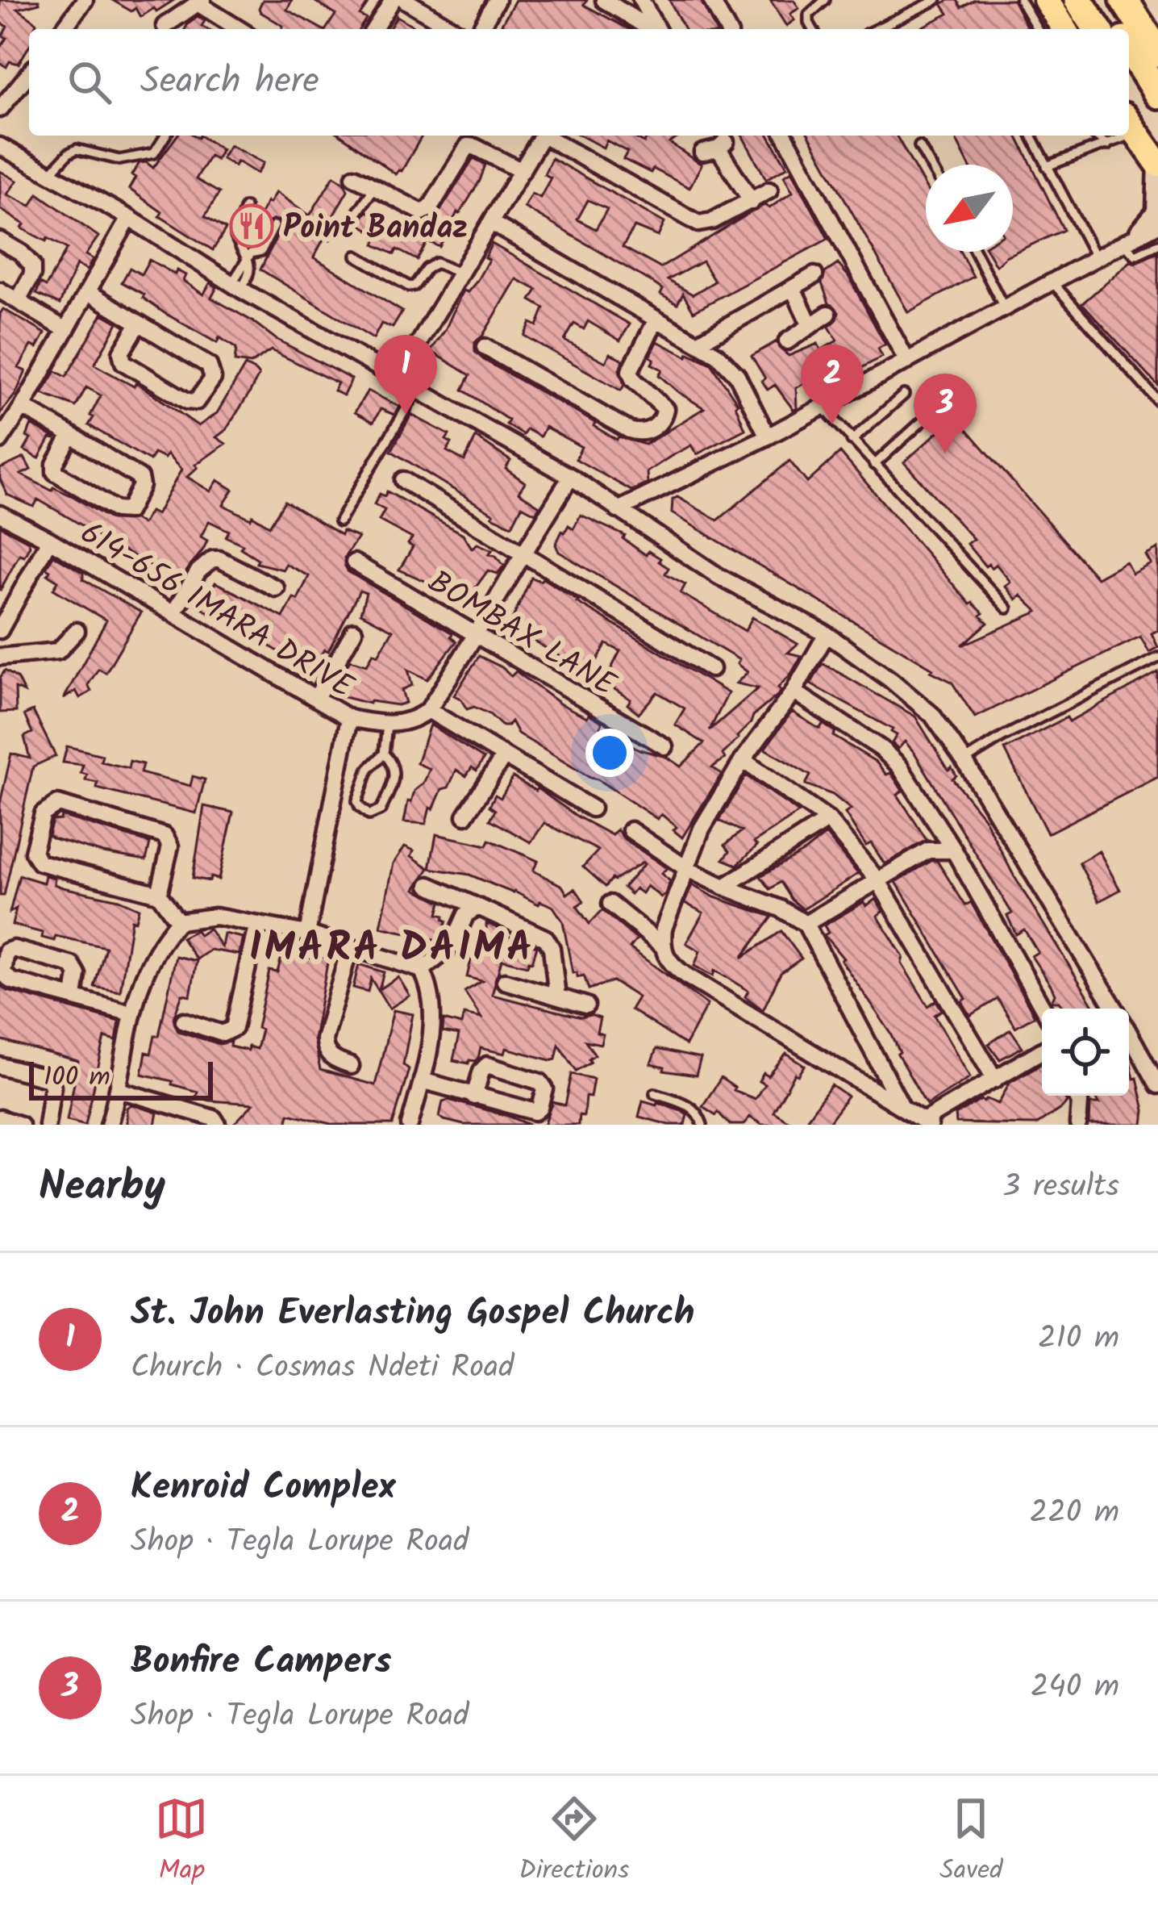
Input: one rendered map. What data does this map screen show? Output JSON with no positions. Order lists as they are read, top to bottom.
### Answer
{
  "streets": {
    "street": ["614-656 IMARA DRIVE", "BOMBAX LANE"]
  },
  "districts": ["IMARA DAIMA"],
  "places": {
    "restaurant": ["Point Bandaz"]
  },
  "scale_bar": "100 m",
  "north": "bottom left",
  "page": {
    "search": "Search here",
    "pins": ["1", "2", "3"],
    "scale": "100 m",
    "heading": ["Nearby", "3 results"],
    "list": [
      {
        "mark": "1",
        "name": "St. John Everlasting Gospel Church",
        "note": "Church · Cosmas Ndeti Road",
        "value": "210 m"
      },
      {
        "mark": "2",
        "name": "Kenroid Complex",
        "note": "Shop · Tegla Lorupe Road",
        "value": "220 m"
      },
      {
        "mark": "3",
        "name": "Bonfire Campers",
        "note": "Shop · Tegla Lorupe Road",
        "value": "240 m"
      }
    ],
    "nav": ["Map", "Directions", "Saved"]
  }
}
